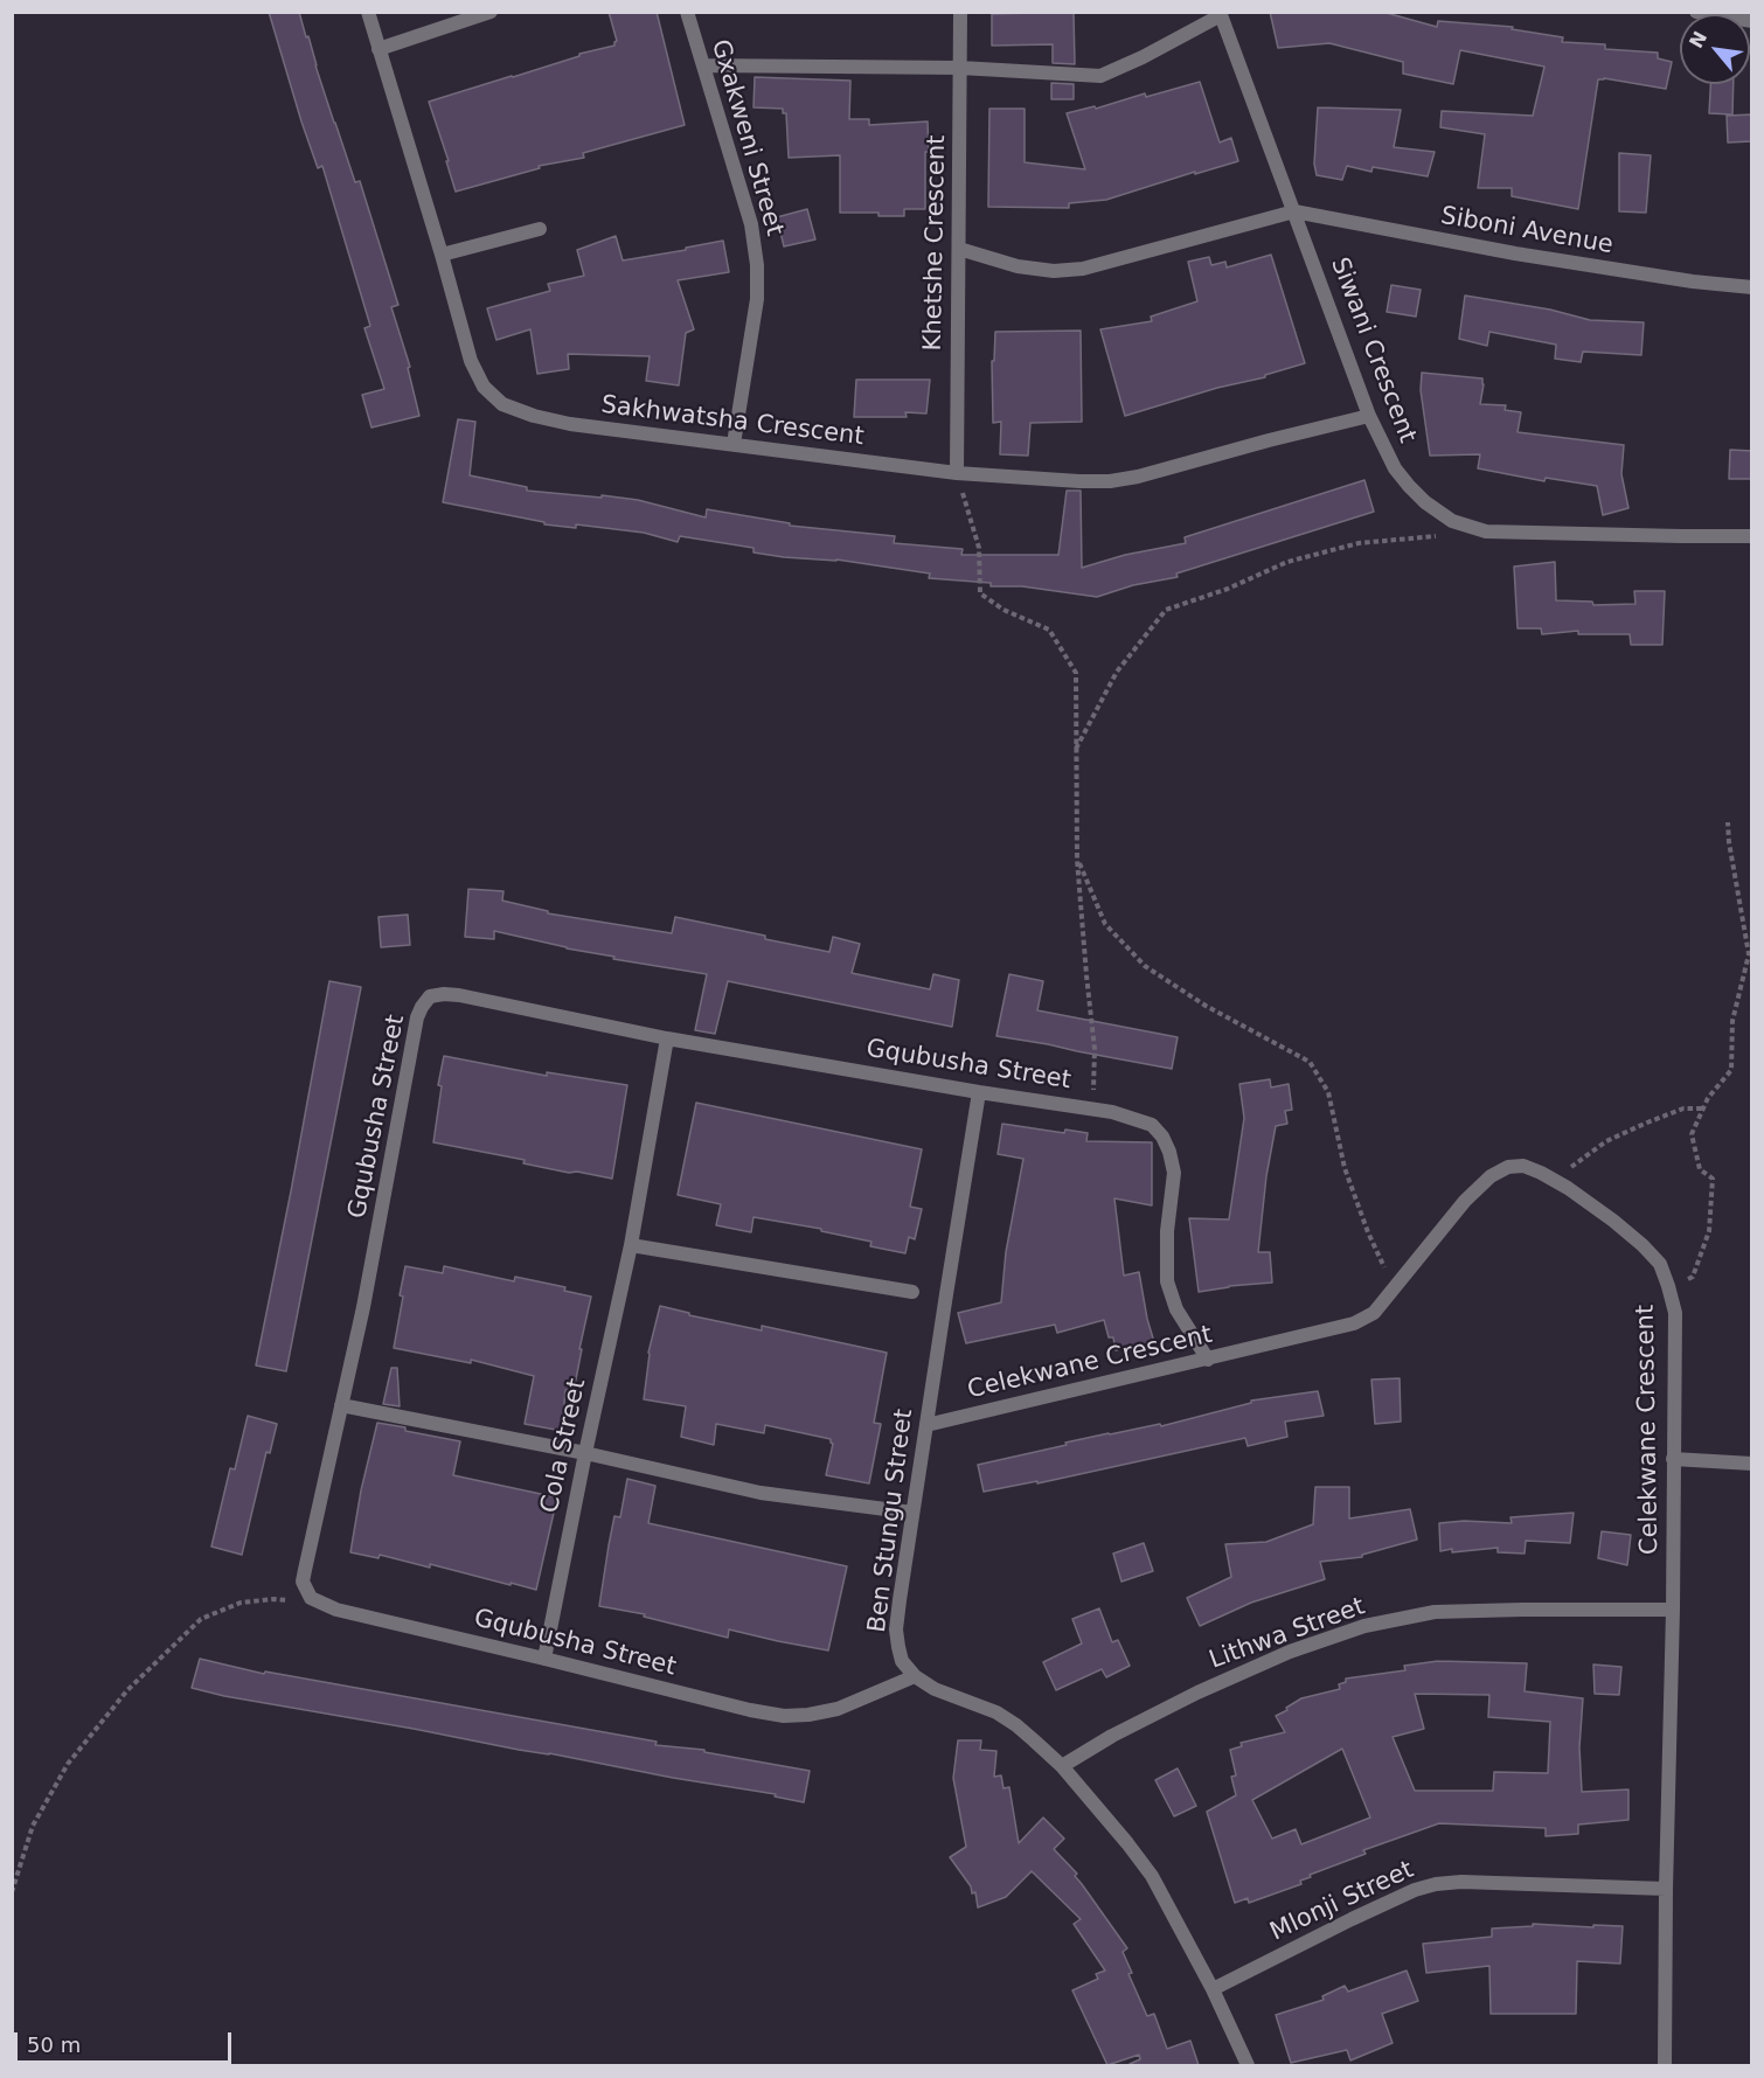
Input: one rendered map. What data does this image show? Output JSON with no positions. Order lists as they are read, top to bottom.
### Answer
{
  "streets": {
    "street": [
      "Gxakweni Street",
      "Siboni Avenue",
      "Khetshe Crescent",
      "Siwani Crescent",
      "Sakhwatsha Crescent",
      "Gqubusha Street",
      "Celekwane Crescent",
      "Cola Street",
      "Ben Stungu Street",
      "Lithwa Street",
      "Mlonji Street"
    ]
  },
  "crossings": [
    ["Gxakweni Street", "Sakhwatsha Crescent"],
    ["Siboni Avenue", "Siwani Crescent"],
    ["Khetshe Crescent", "Sakhwatsha Crescent"],
    ["Siwani Crescent", "Sakhwatsha Crescent"],
    ["Gqubusha Street", "Celekwane Crescent"],
    ["Gqubusha Street", "Cola Street"],
    ["Gqubusha Street", "Ben Stungu Street"],
    ["Celekwane Crescent", "Ben Stungu Street"],
    ["Celekwane Crescent", "Lithwa Street"],
    ["Celekwane Crescent", "Mlonji Street"]
  ],
  "scale_bar": "50 m",
  "north": "top left"
}
